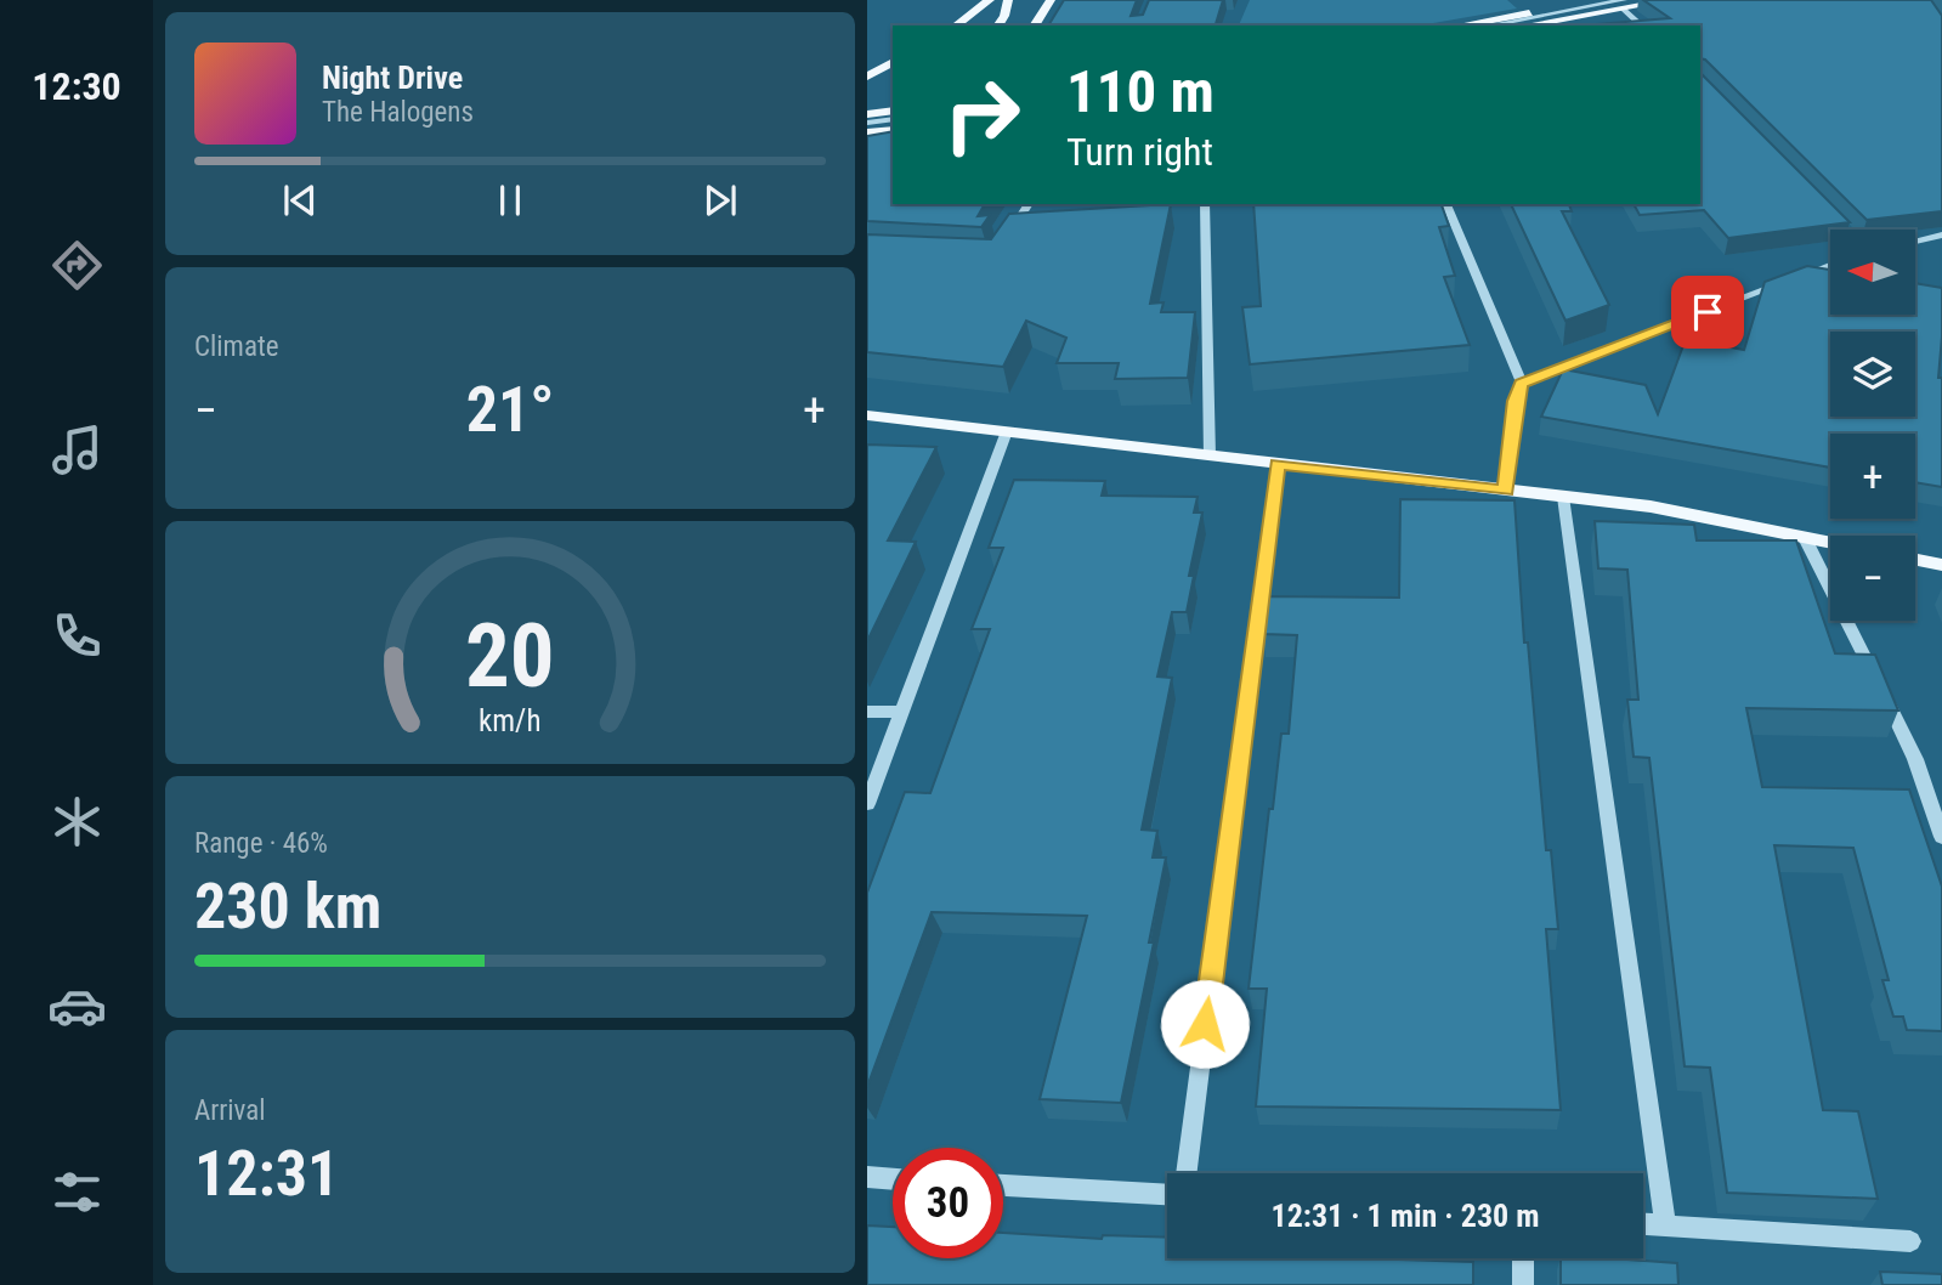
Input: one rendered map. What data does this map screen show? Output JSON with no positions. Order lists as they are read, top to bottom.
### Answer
{
  "north": "left",
  "page": {
    "tabs": "12:30",
    "turn": ["110 m", "Turn right"],
    "song": ["Night Drive", "The Halogens"],
    "map_buttons": ["+", "−"],
    "tile": [
      "Climate",
      ["Range · 46%", "230 km"],
      ["Arrival", "12:31"]
    ],
    "heat": ["−", "21°", "+"],
    "limit": "30",
    "trip": "12:31 · 1 min · 230 m",
    "gauge": ["20", "km/h"]
  }
}
